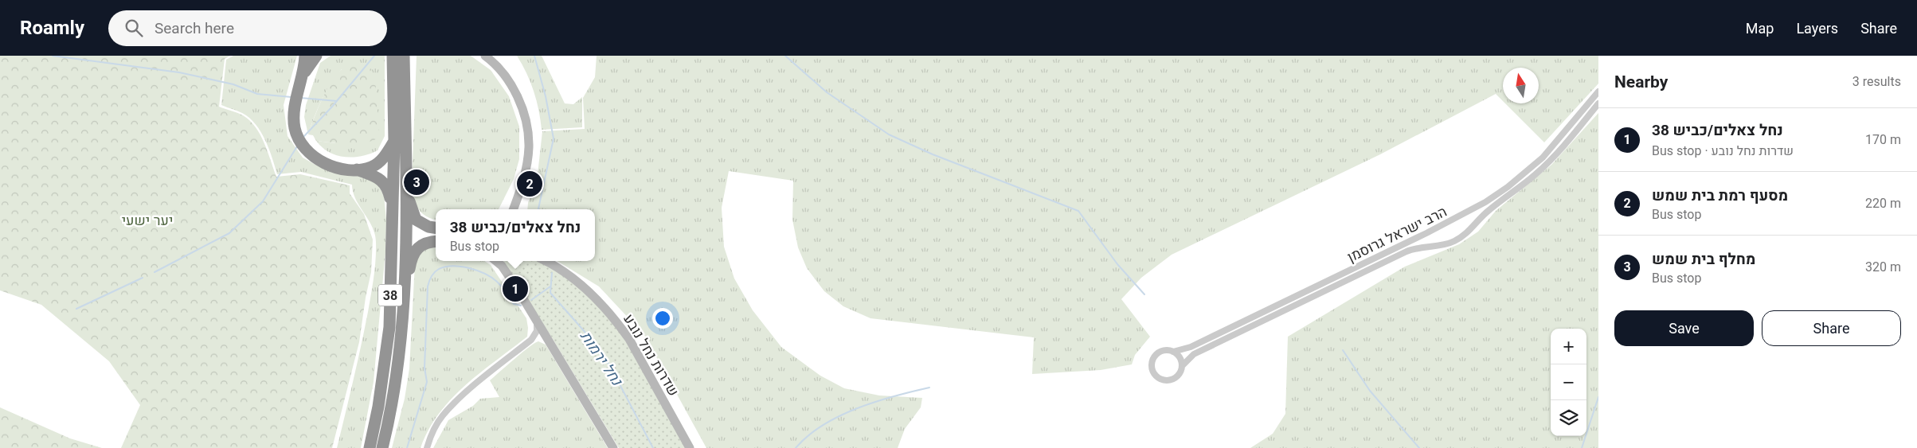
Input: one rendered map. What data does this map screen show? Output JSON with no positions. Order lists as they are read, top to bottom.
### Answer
{
  "streets": {
    "highway": ["38"],
    "main road": ["שדרות נחל נובע"],
    "street": ["הרב ישראל גרוסמן"]
  },
  "water": ["נחל ירמות"],
  "parks": ["יער ישעי"],
  "north": "top",
  "page": {
    "header": "Roamly",
    "search": "Search here",
    "nav": ["Map", "Layers", "Share"],
    "heading": ["Nearby", "3 results"],
    "list": [
      {
        "mark": "1",
        "name": "נחל צאלים/כביש 38",
        "note": "Bus stop · שדרות נחל נובע",
        "value": "170 m"
      },
      {
        "mark": "2",
        "name": "מסעף רמת בית שמש",
        "note": "Bus stop",
        "value": "220 m"
      },
      {
        "mark": "3",
        "name": "מחלף בית שמש",
        "note": "Bus stop",
        "value": "320 m"
      }
    ],
    "pins": ["3", "2", "1"],
    "popup": ["נחל צאלים/כביש 38", "Bus stop"],
    "buttons": ["Save", "Share"],
    "map_buttons": ["+", "−"]
  }
}
